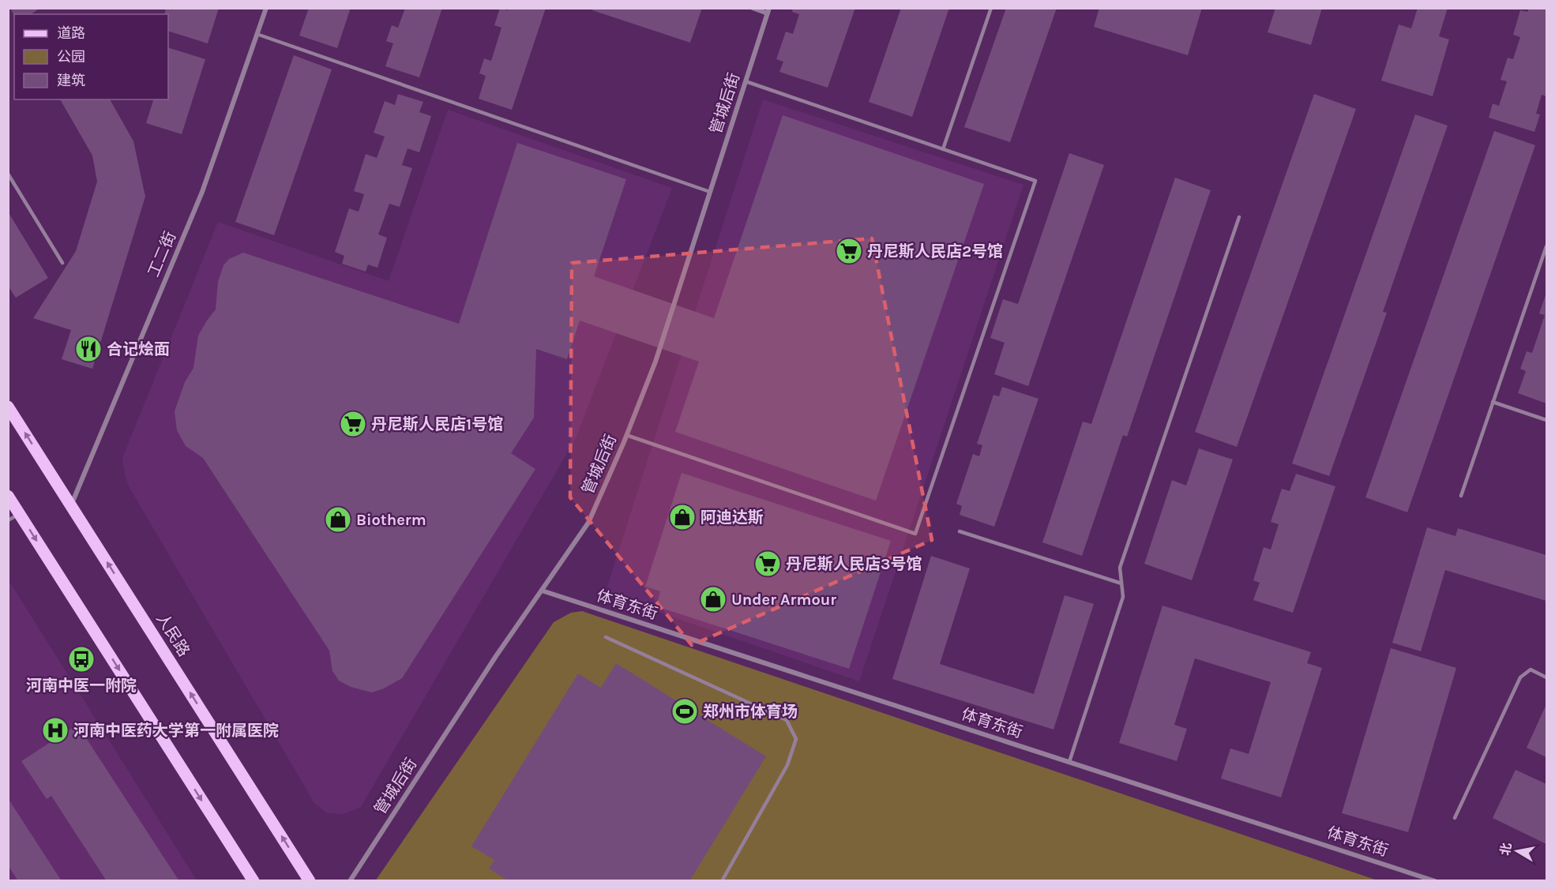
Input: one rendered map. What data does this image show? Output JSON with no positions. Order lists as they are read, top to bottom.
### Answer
{
  "streets": {
    "main road": ["人民路"],
    "street": ["管城后街", "工二街", "体育东街"]
  },
  "crossings": [
    ["管城后街", "体育东街"],
    ["工二街", "人民路"]
  ],
  "places": {
    "supermarket": ["丹尼斯人民店2号馆", "丹尼斯人民店1号馆", "丹尼斯人民店3号馆"],
    "restaurant": ["合记烩面"],
    "shop": ["阿迪达斯", "Biotherm", "Under Armour"],
    "bus stop": ["河南中医一附院"],
    "sports": ["郑州市体育场"],
    "hospital": ["河南中医药大学第一附属医院"]
  },
  "legend": ["道路", "公园", "建筑"],
  "north": "left"
}
